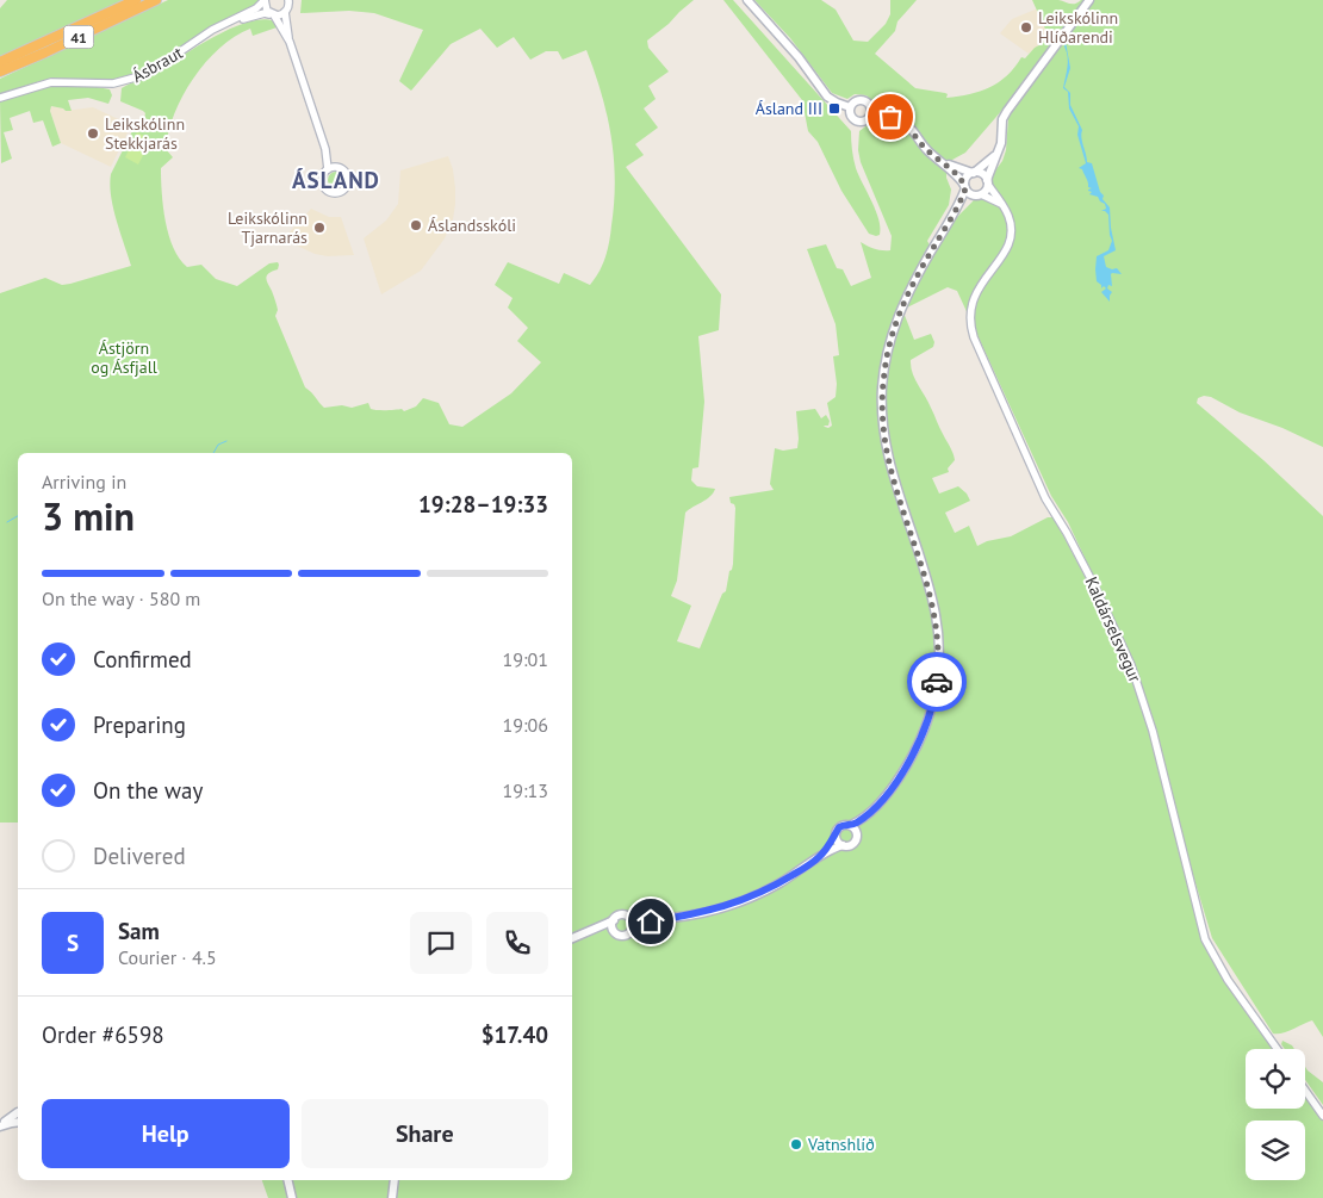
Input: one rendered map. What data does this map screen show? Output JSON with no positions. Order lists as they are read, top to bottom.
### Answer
{
  "streets": {
    "highway": ["41"],
    "street": ["Ásbraut", "Kaldárselsvegur"]
  },
  "districts": ["ÁSLAND"],
  "parks": ["Ástjörn og Ásfjall"],
  "places": {
    "other": [
      "Leikskólinn Hlíðarendi",
      "Leikskólinn Stekkjarás",
      "Áslandsskóli",
      "Leikskólinn Tjarnarás",
      "Vatnshlíð"
    ],
    "transit": ["Ásland III"]
  },
  "page": {
    "heading": ["3 min", "Arriving in", "19:28–19:33"],
    "panel": [
      "Sam",
      "Courier · 4.5",
      "Order #6598",
      "$17.40"
    ],
    "bar": "On the way · 580 m",
    "list": [
      ["Confirmed", "19:01"],
      ["Preparing", "19:06"],
      ["On the way", "19:13"],
      "Delivered"
    ],
    "round": "S",
    "buttons": ["Help", "Share"]
  }
}
